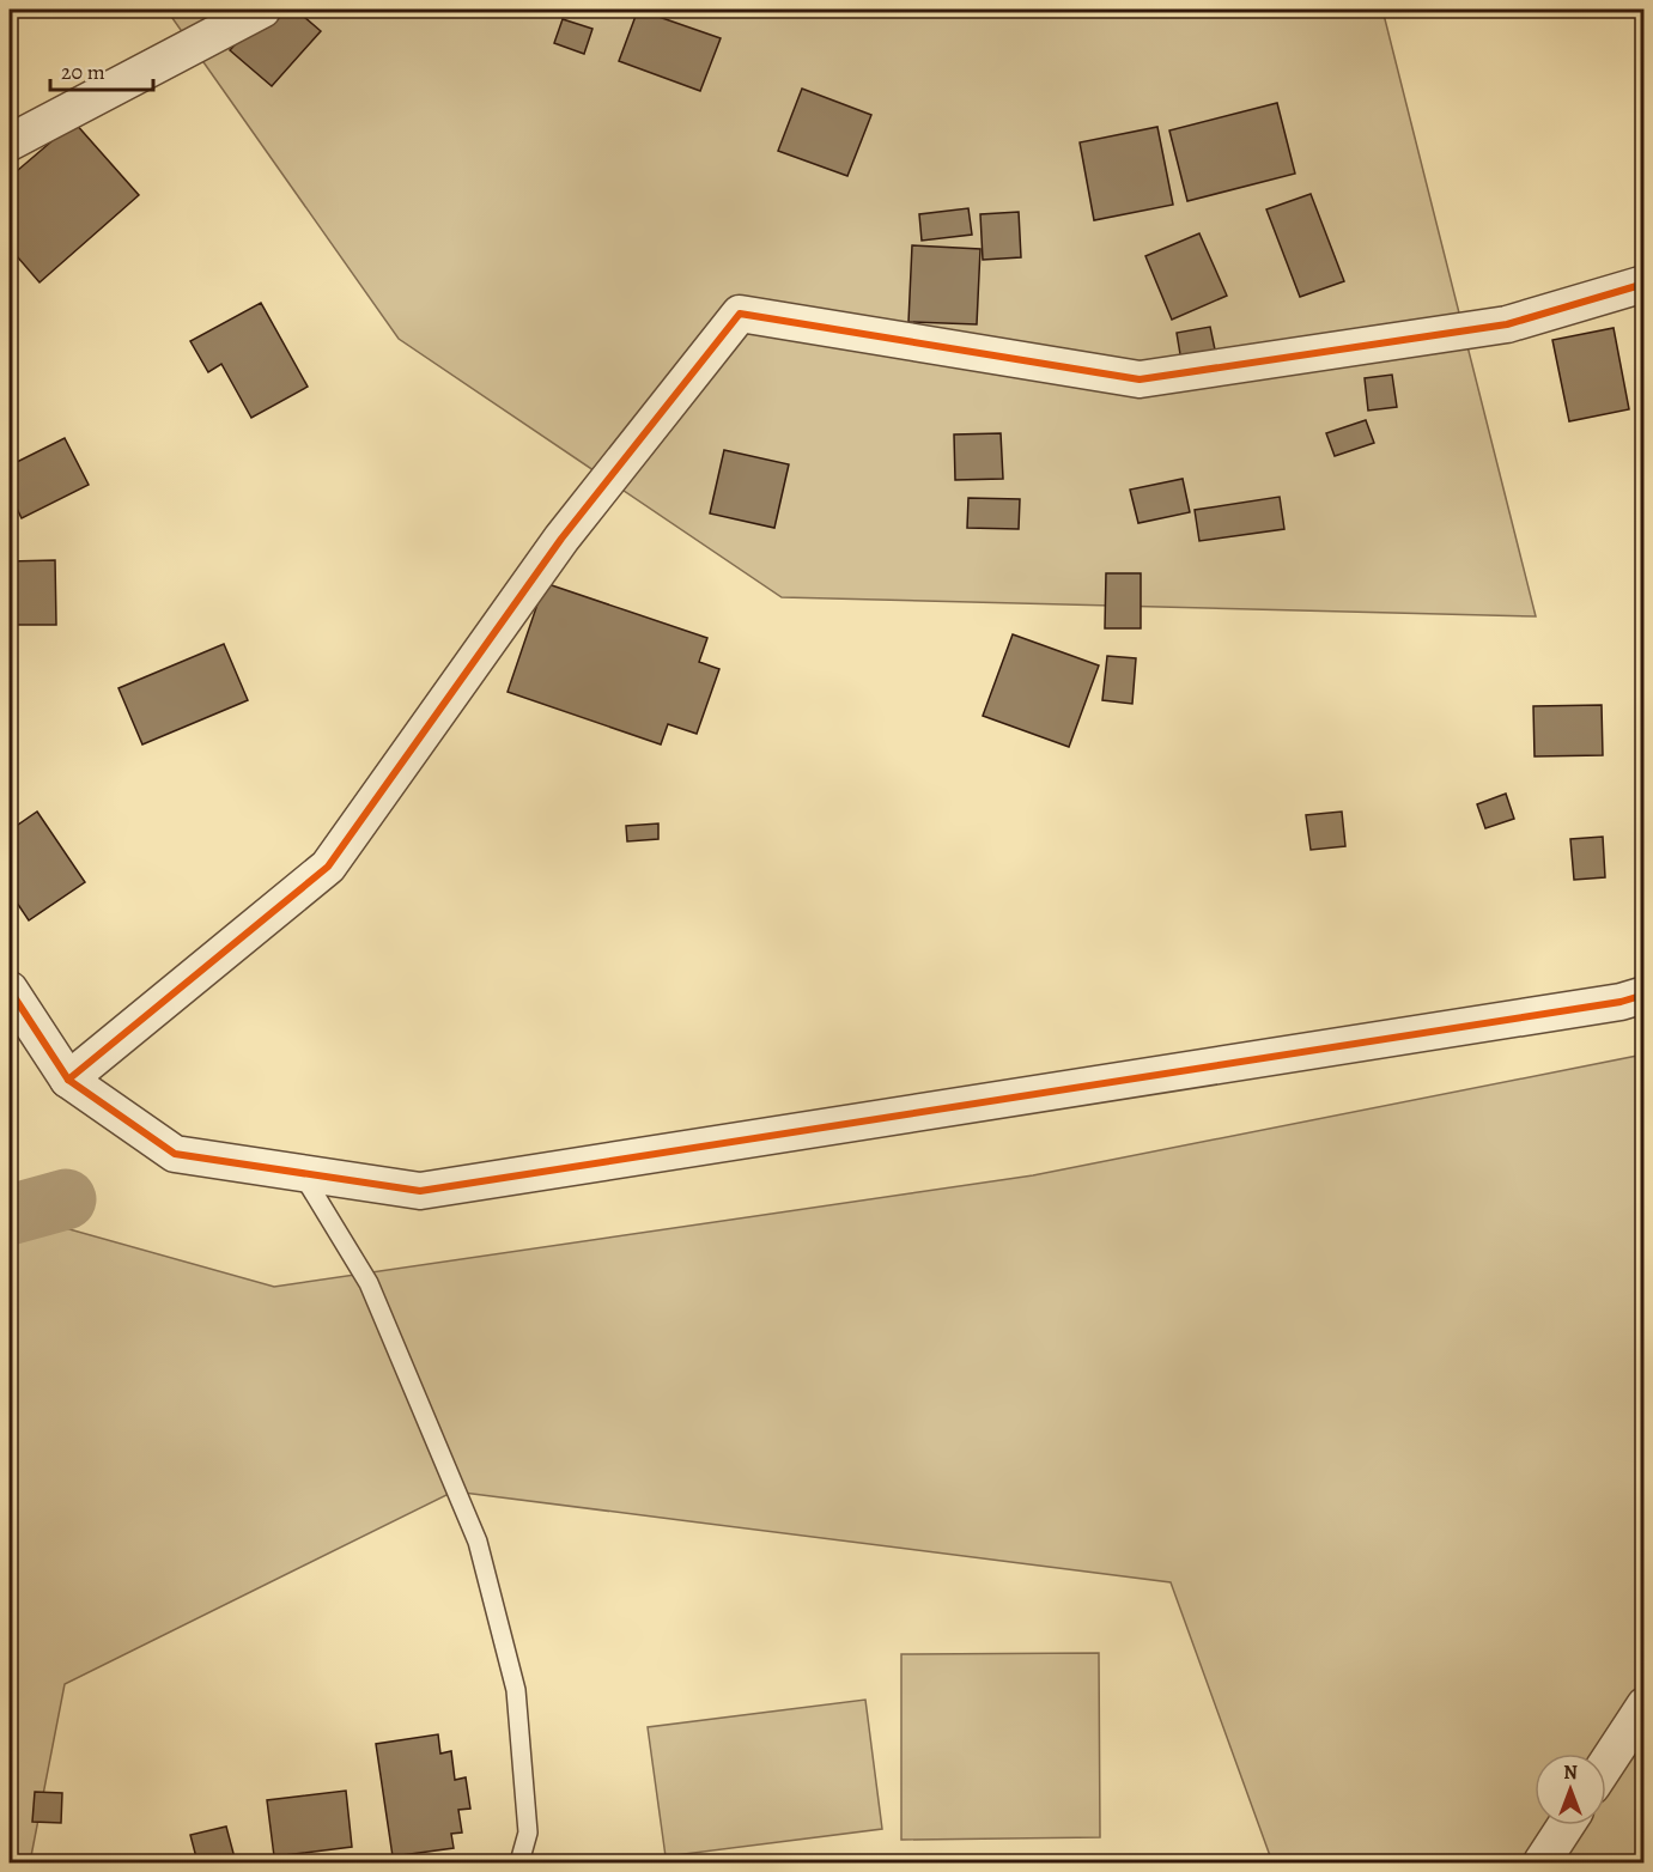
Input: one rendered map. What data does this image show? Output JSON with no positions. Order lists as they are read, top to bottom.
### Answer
{
  "scale_bar": "20 m",
  "north": "top"
}
